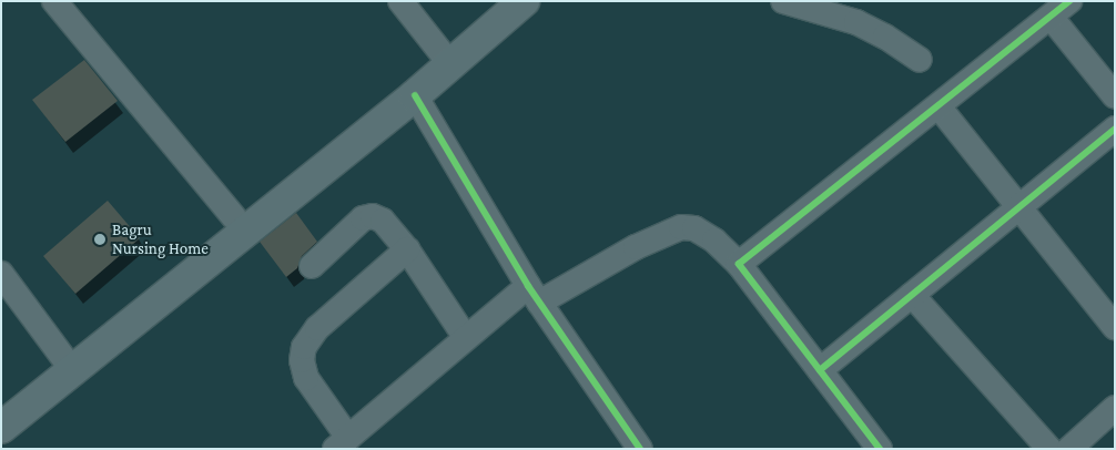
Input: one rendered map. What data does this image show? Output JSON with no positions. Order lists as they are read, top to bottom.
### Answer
{
  "places": ["Bagru Nursing Home"]
}
